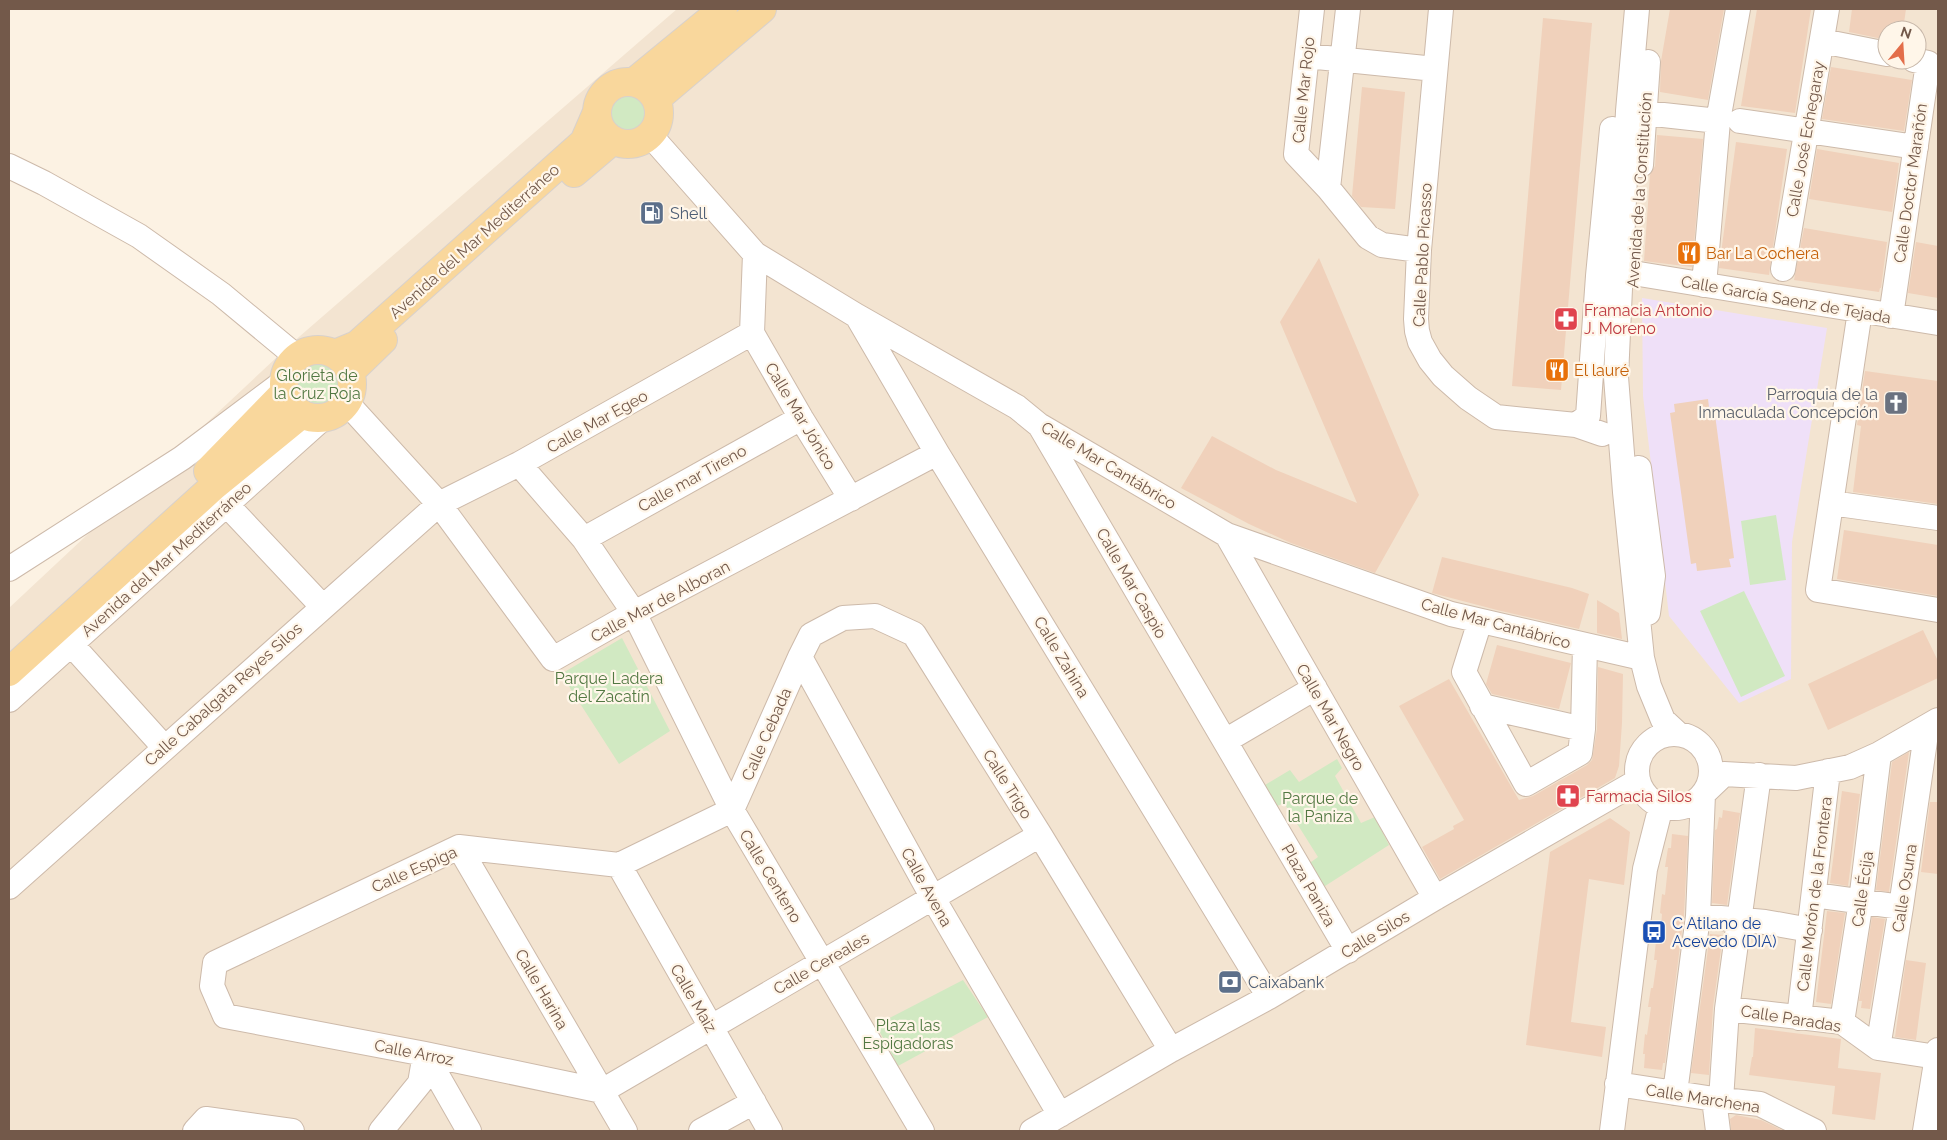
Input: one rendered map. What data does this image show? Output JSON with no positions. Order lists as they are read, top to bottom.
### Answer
{
  "streets": {
    "main road": ["Avenida del Mar Mediterráneo"],
    "street": [
      "Calle Mar Rojo",
      "Calle José Echegaray",
      "Calle Doctor Marañón",
      "Avenida de la Constitución",
      "Calle Pablo Picasso",
      "Calle García Saenz de Tejada",
      "Calle Mar Jónico",
      "Calle Mar Egeo",
      "Calle Mar Cantábrico",
      "Calle mar Tireno",
      "Calle Mar Caspio",
      "Calle Mar de Alboran",
      "Calle Zahina",
      "Calle Cabalgata Reyes Silos",
      "Calle Mar Negro",
      "Calle Cebada",
      "Calle Trigo",
      "Calle Espiga",
      "Calle Centeno",
      "Plaza Paniza",
      "Calle Avena",
      "Calle Osuna",
      "Calle Écija",
      "Calle Morón de la Frontera",
      "Calle Silos",
      "Calle Cereales",
      "Calle Harina",
      "Calle Maiz",
      "Calle Paradas",
      "Calle Arroz",
      "Calle Marchena"
    ]
  },
  "crossings": [
    ["Calle Mar Rojo", "Calle Pablo Picasso"],
    ["Calle Doctor Marañón", "Calle García Saenz de Tejada"],
    ["Avenida de la Constitución", "Calle Pablo Picasso"],
    ["Avenida de la Constitución", "Calle García Saenz de Tejada"],
    ["Avenida de la Constitución", "Calle Mar Cantábrico"],
    ["Avenida de la Constitución", "Calle Silos"],
    ["Avenida del Mar Mediterráneo", "Calle Mar Cantábrico"],
    ["Calle Mar Jónico", "Calle Mar Egeo"],
    ["Calle Mar Jónico", "Calle mar Tireno"],
    ["Calle Mar Jónico", "Calle Mar de Alboran"],
    ["Calle Mar Egeo", "Calle Mar de Alboran"],
    ["Calle Mar Egeo", "Calle Cabalgata Reyes Silos"],
    ["Calle Mar Egeo", "Calle Centeno"],
    ["Calle Mar Cantábrico", "Calle Mar Caspio"],
    ["Calle Mar Cantábrico", "Calle Zahina"],
    ["Calle Mar Cantábrico", "Calle Mar Negro"],
    ["Calle mar Tireno", "Calle Centeno"],
    ["Calle Mar Caspio", "Plaza Paniza"],
    ["Calle Mar de Alboran", "Calle Zahina"],
    ["Calle Mar de Alboran", "Calle Cabalgata Reyes Silos"],
    ["Calle Mar de Alboran", "Calle Centeno"],
    ["Calle Zahina", "Calle Silos"],
    ["Calle Mar Negro", "Calle Silos"],
    ["Calle Cebada", "Calle Trigo"],
    ["Calle Cebada", "Calle Centeno"],
    ["Calle Cebada", "Calle Avena"],
    ["Calle Trigo", "Calle Avena"],
    ["Calle Trigo", "Calle Silos"],
    ["Calle Trigo", "Calle Cereales"],
    ["Calle Espiga", "Calle Harina"],
    ["Calle Espiga", "Calle Maiz"],
    ["Calle Espiga", "Calle Arroz"],
    ["Calle Centeno", "Calle Cereales"],
    ["Plaza Paniza", "Calle Silos"],
    ["Calle Avena", "Calle Silos"],
    ["Calle Avena", "Calle Cereales"],
    ["Calle Osuna", "Calle Paradas"],
    ["Calle Écija", "Calle Paradas"],
    ["Calle Morón de la Frontera", "Calle Paradas"],
    ["Calle Cereales", "Calle Harina"],
    ["Calle Cereales", "Calle Maiz"],
    ["Calle Cereales", "Calle Arroz"],
    ["Calle Harina", "Calle Arroz"]
  ],
  "parks": [
    "Glorieta de la Cruz Roja",
    "Parque Ladera del Zacatín",
    "Parque de la Paniza",
    "Plaza las Espigadoras"
  ],
  "places": {
    "fuel station": ["Shell"],
    "restaurant": ["Bar La Cochera", "El lauré"],
    "pharmacy": ["Framacia Antonio J. Moreno", "Farmacia Silos"],
    "church": ["Parroquia de la Inmaculada Concepción"],
    "bus stop": ["C Atilano de Acevedo (DIA)"],
    "bank": ["Caixabank"]
  },
  "north": "top"
}
